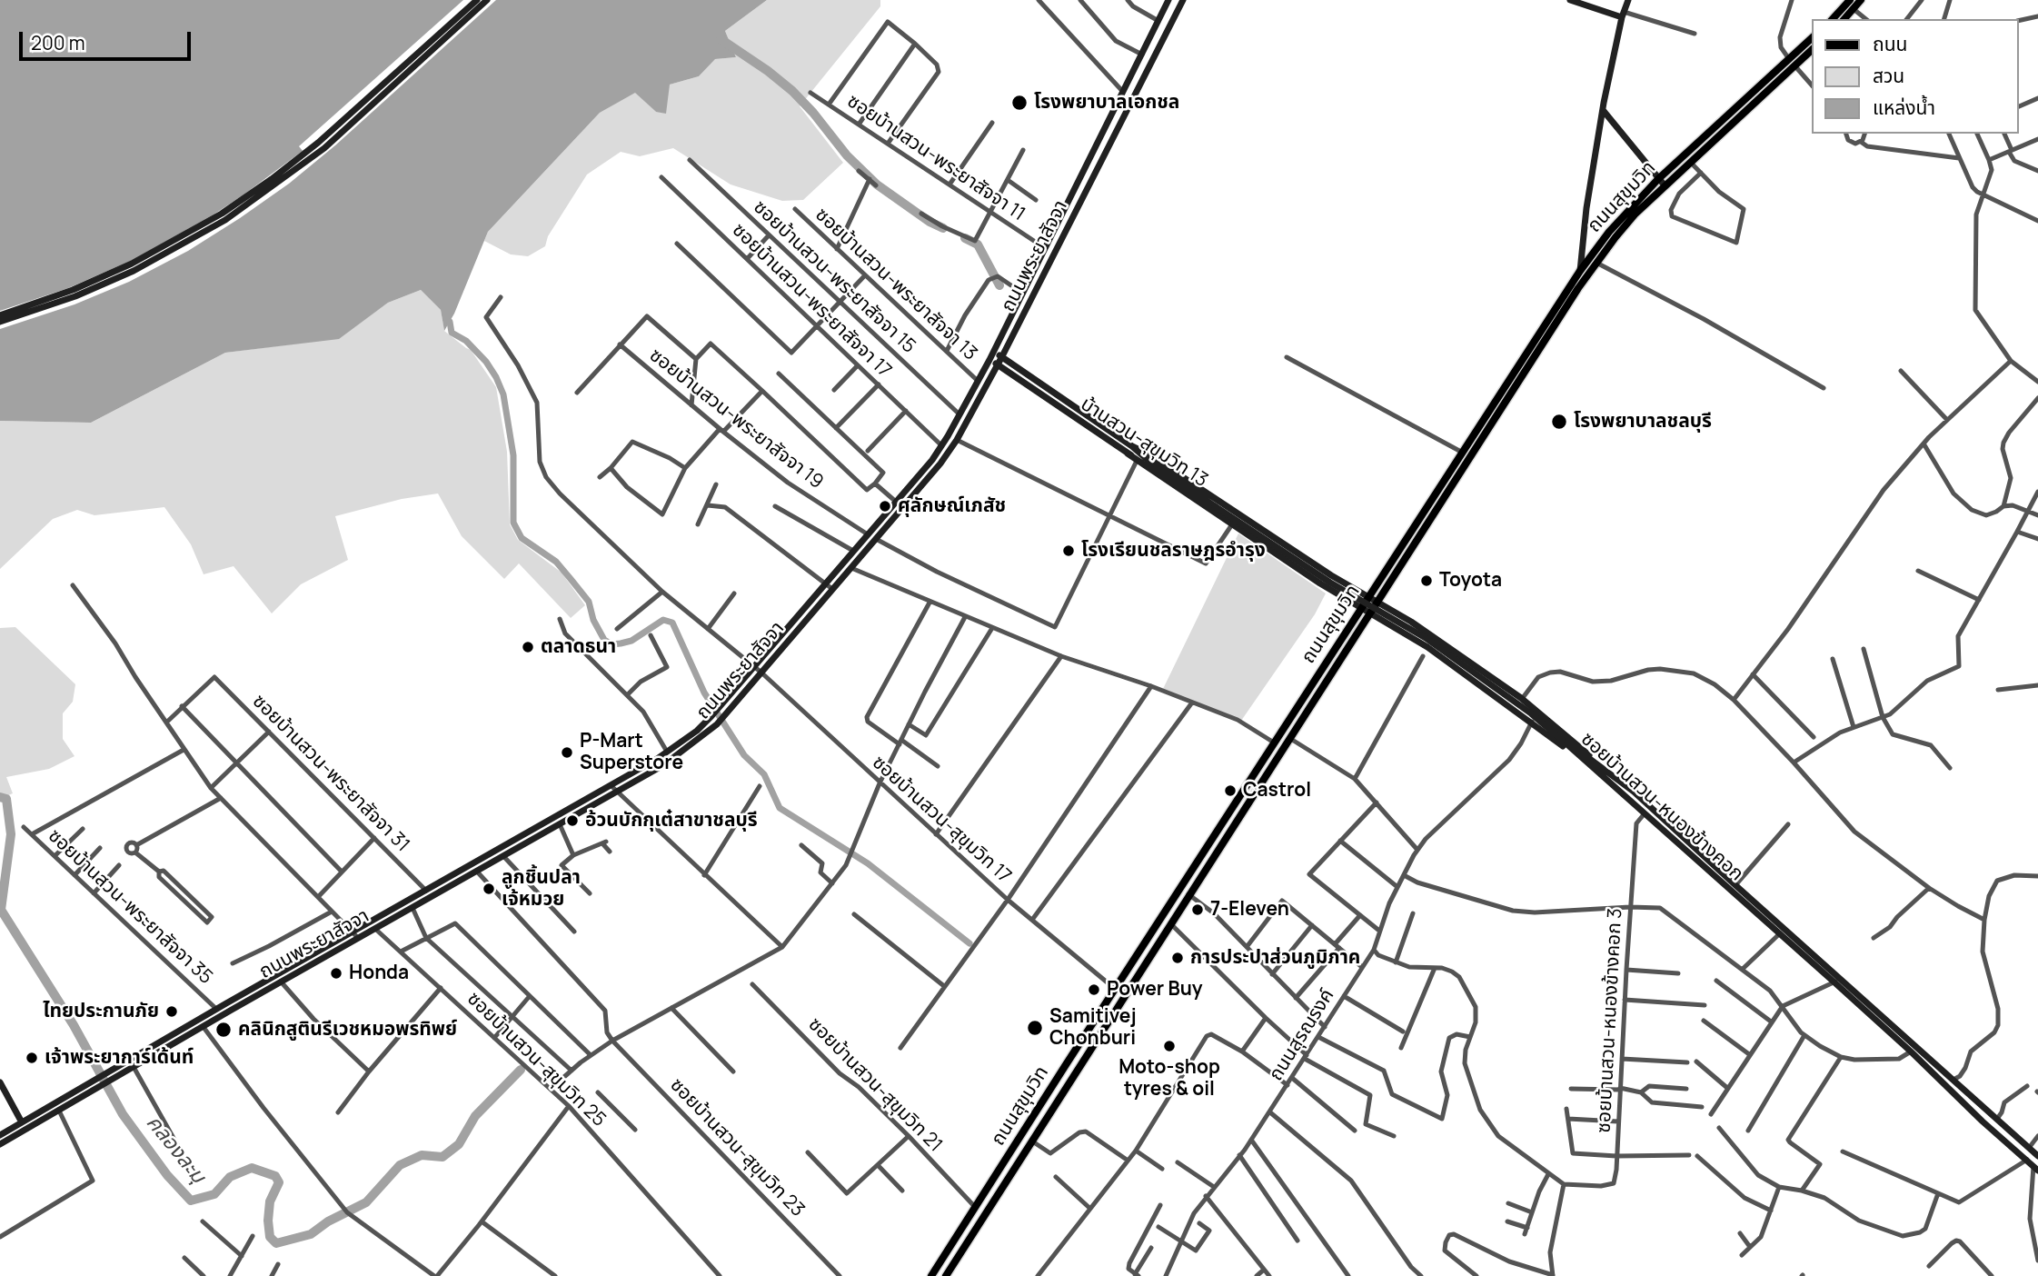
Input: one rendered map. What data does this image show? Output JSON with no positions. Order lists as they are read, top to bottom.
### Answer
{
  "streets": {
    "main road": [
      "ถนนสุขุมวิท",
      "ถนนพระยาสัจจา",
      "บ้านสวน-สุขุมวิท 13",
      "ซอยบ้านสวน-หนองข้างคอก"
    ],
    "street": [
      "ซอยบ้านสวน-พระยาสัจจา 11",
      "ซอยบ้านสวน-พระยาสัจจา 15",
      "ซอยบ้านสวน-พระยาสัจจา 13",
      "ซอยบ้านสวน-พระยาสัจจา 17",
      "ซอยบ้านสวน-พระยาสัจจา 19",
      "ซอยบ้านสวน-พระยาสัจจา 31",
      "ซอยบ้านสวน-สุขุมวิท 17",
      "ซอยบ้านสวน-พระยาสัจจา 35",
      "ซอยบ้านสวน-หนองข้างคอก 3",
      "ถนนสุรณรงค์",
      "ซอยบ้านสวน-สุขุมวิท 25",
      "ซอยบ้านสวน-สุขุมวิท 21",
      "ซอยบ้านสวน-สุขุมวิท 23"
    ]
  },
  "crossings": [
    ["ซอยบ้านสวน-พระยาสัจจา 11", "ถนนพระยาสัจจา"],
    ["ถนนสุขุมวิท", "ซอยบ้านสวน-สุขุมวิท 17"],
    ["ถนนสุขุมวิท", "ซอยบ้านสวน-สุขุมวิท 21"],
    ["ถนนพระยาสัจจา", "ซอยบ้านสวน-พระยาสัจจา 15"],
    ["ถนนพระยาสัจจา", "ซอยบ้านสวน-พระยาสัจจา 13"],
    ["ถนนพระยาสัจจา", "ซอยบ้านสวน-พระยาสัจจา 17"],
    ["ถนนพระยาสัจจา", "ซอยบ้านสวน-พระยาสัจจา 19"],
    ["ถนนพระยาสัจจา", "บ้านสวน-สุขุมวิท 13"],
    ["ถนนพระยาสัจจา", "ซอยบ้านสวน-พระยาสัจจา 31"],
    ["ถนนพระยาสัจจา", "ซอยบ้านสวน-สุขุมวิท 17"],
    ["ถนนพระยาสัจจา", "ซอยบ้านสวน-พระยาสัจจา 35"],
    ["ถนนพระยาสัจจา", "ซอยบ้านสวน-สุขุมวิท 25"],
    ["บ้านสวน-สุขุมวิท 13", "ซอยบ้านสวน-หนองข้างคอก"],
    ["ซอยบ้านสวน-หนองข้างคอก", "ซอยบ้านสวน-หนองข้างคอก 3"]
  ],
  "water": ["คลองละมุ"],
  "places": [
    "โรงพยาบาลเอกชล",
    "โรงพยาบาลชลบุรี",
    "ศุลักษณ์เภสัช",
    "โรงเรียนชลราษฎรอำรุง",
    "Toyota",
    "ตลาดธนา",
    "P-Mart Superstore",
    "Castrol",
    "อ้วนบักกุเต๋สาขาชลบุรี",
    "ลูกชิ้นปลา เจ้หมวย",
    "7-Eleven",
    "การประปาส่วนภูมิภาค",
    "Honda",
    "Power Buy",
    "ไทยประกานภัย",
    "Samitivej Chonburi",
    "คลินิกสูตินรีเวชหมอพรทิพย์",
    "Moto-shop tyres & oil",
    "เจ้าพระยาการ์เด้นท์"
  ],
  "legend": ["ถนน", "สวน", "แหล่งน้ำ"],
  "scale_bar": "200 m"
}
